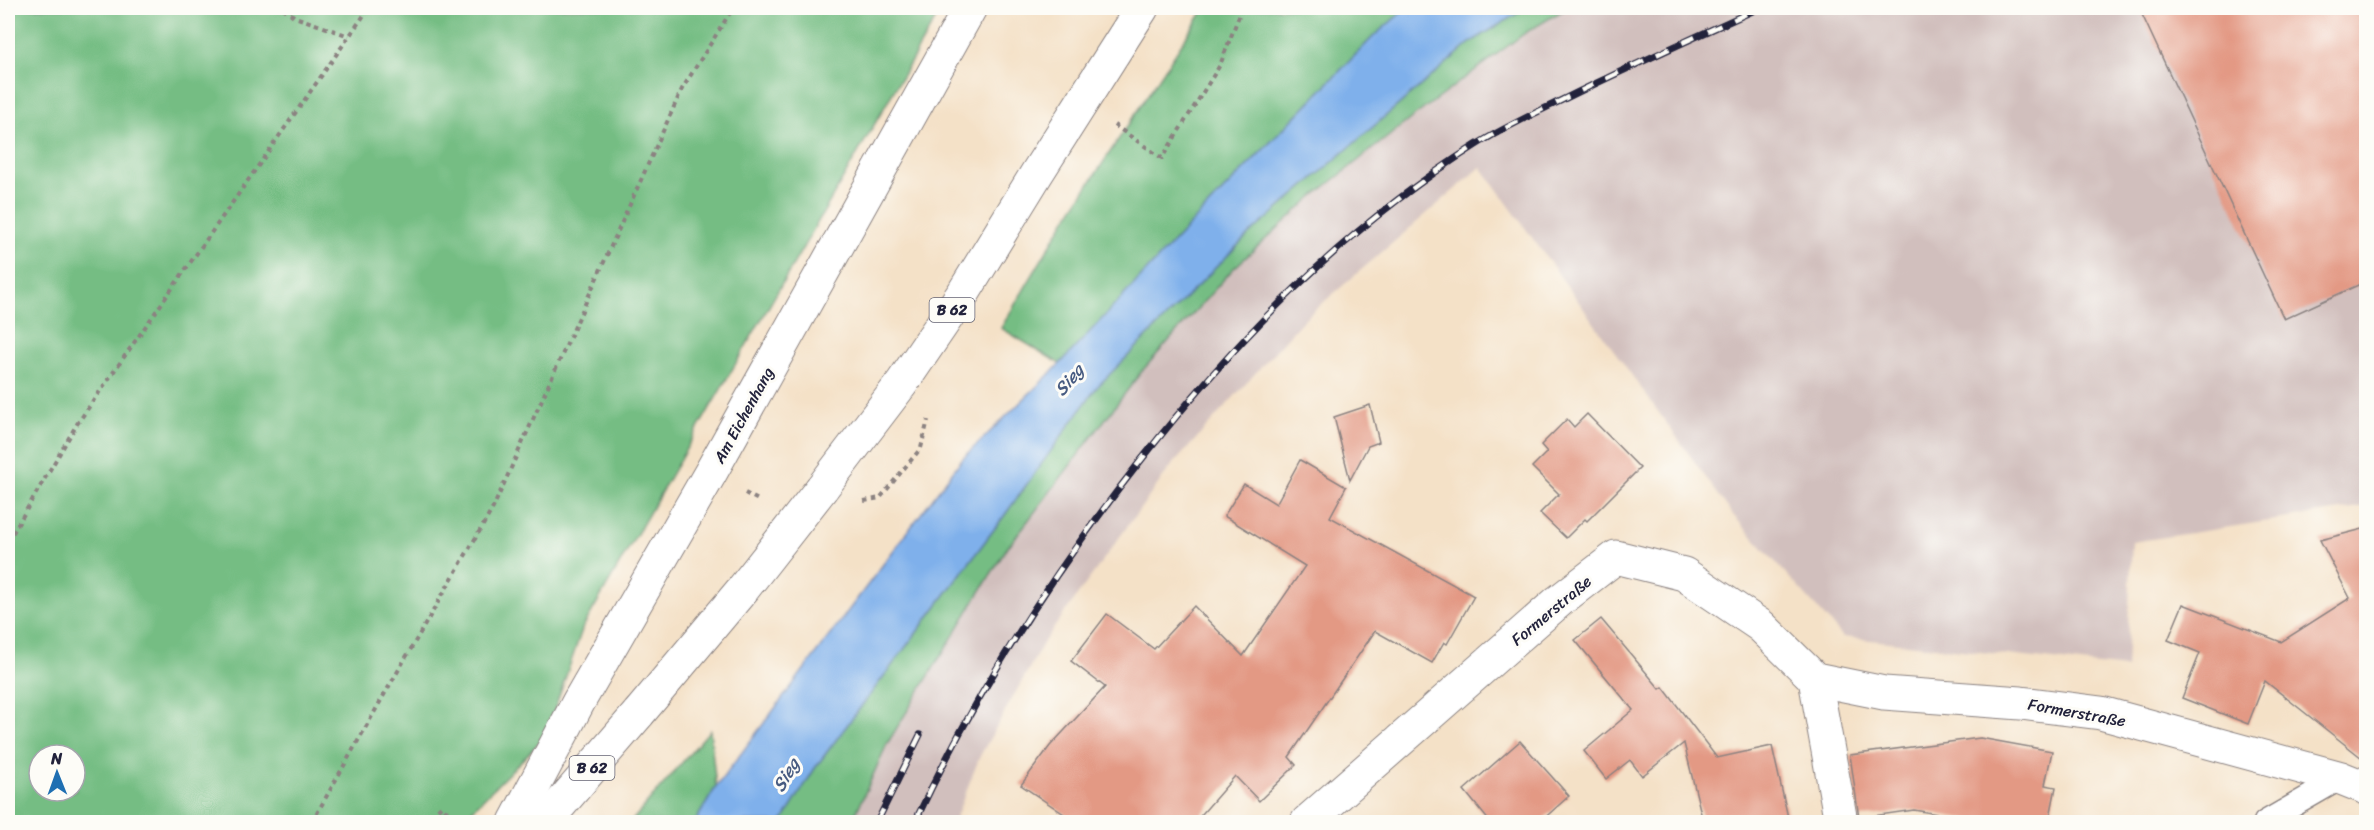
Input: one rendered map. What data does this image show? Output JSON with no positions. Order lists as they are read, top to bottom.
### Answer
{
  "streets": {
    "street": ["B 62", "Am Eichenhang", "Formerstraße"]
  },
  "water": ["Sieg"],
  "north": "top"
}
